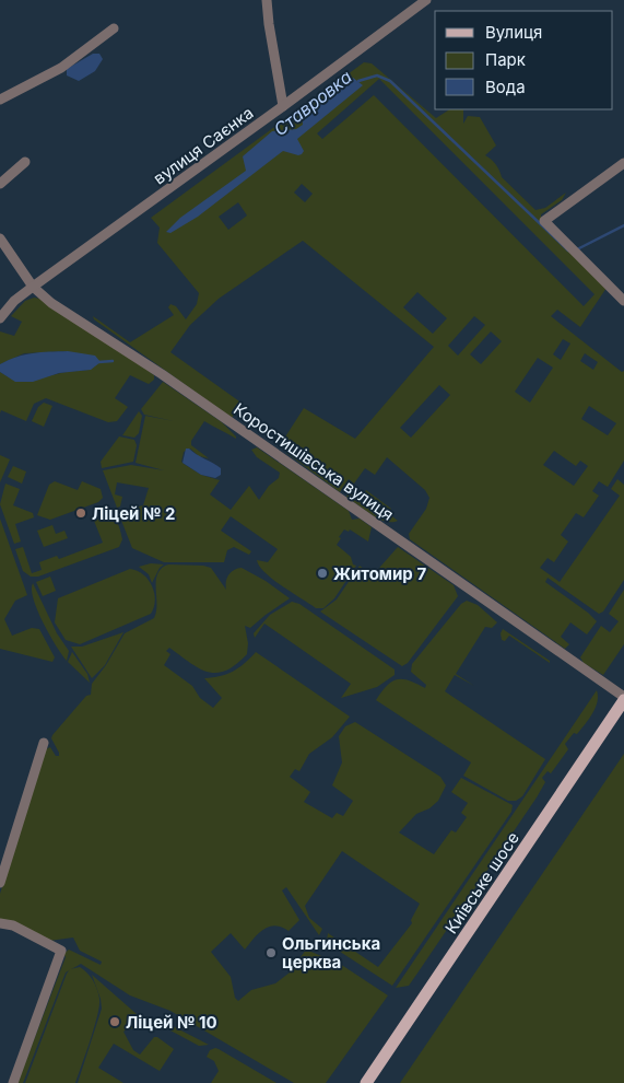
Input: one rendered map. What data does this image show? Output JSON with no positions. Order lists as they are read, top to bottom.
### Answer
{
  "streets": {
    "main road": ["Київське шосе"],
    "street": ["вулиця Саєнка", "Коростишівська вулиця"]
  },
  "crossings": [
    ["вулиця Саєнка", "Коростишівська вулиця"],
    ["Коростишівська вулиця", "Київське шосе"]
  ],
  "water": ["Ставровка"],
  "places": [
    "Ліцей № 2",
    "Житомир 7",
    "Ольгинська церква",
    "Ліцей № 10"
  ],
  "legend": ["Вулиця", "Парк", "Вода"]
}
